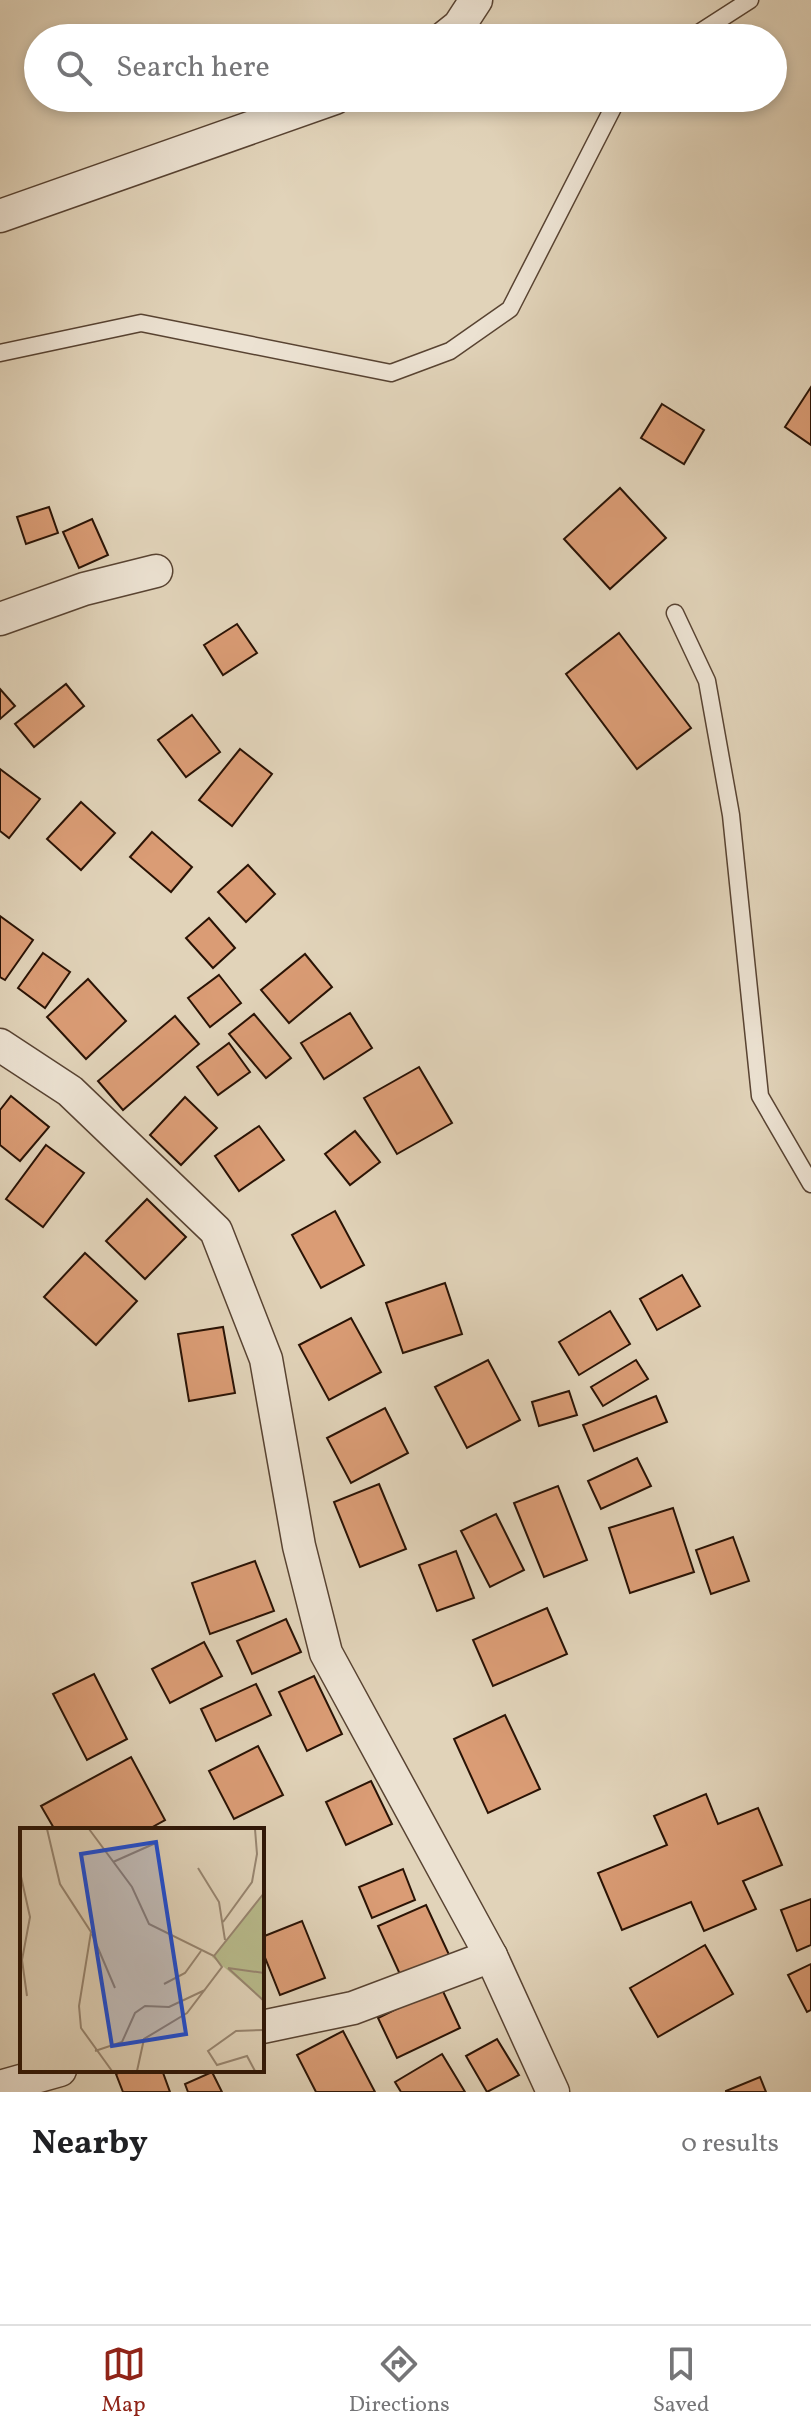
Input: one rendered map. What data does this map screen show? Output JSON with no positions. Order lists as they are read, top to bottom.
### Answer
{
  "page": {
    "search": "Search here",
    "heading": ["Nearby", "0 results"],
    "nav": ["Map", "Directions", "Saved"]
  }
}
